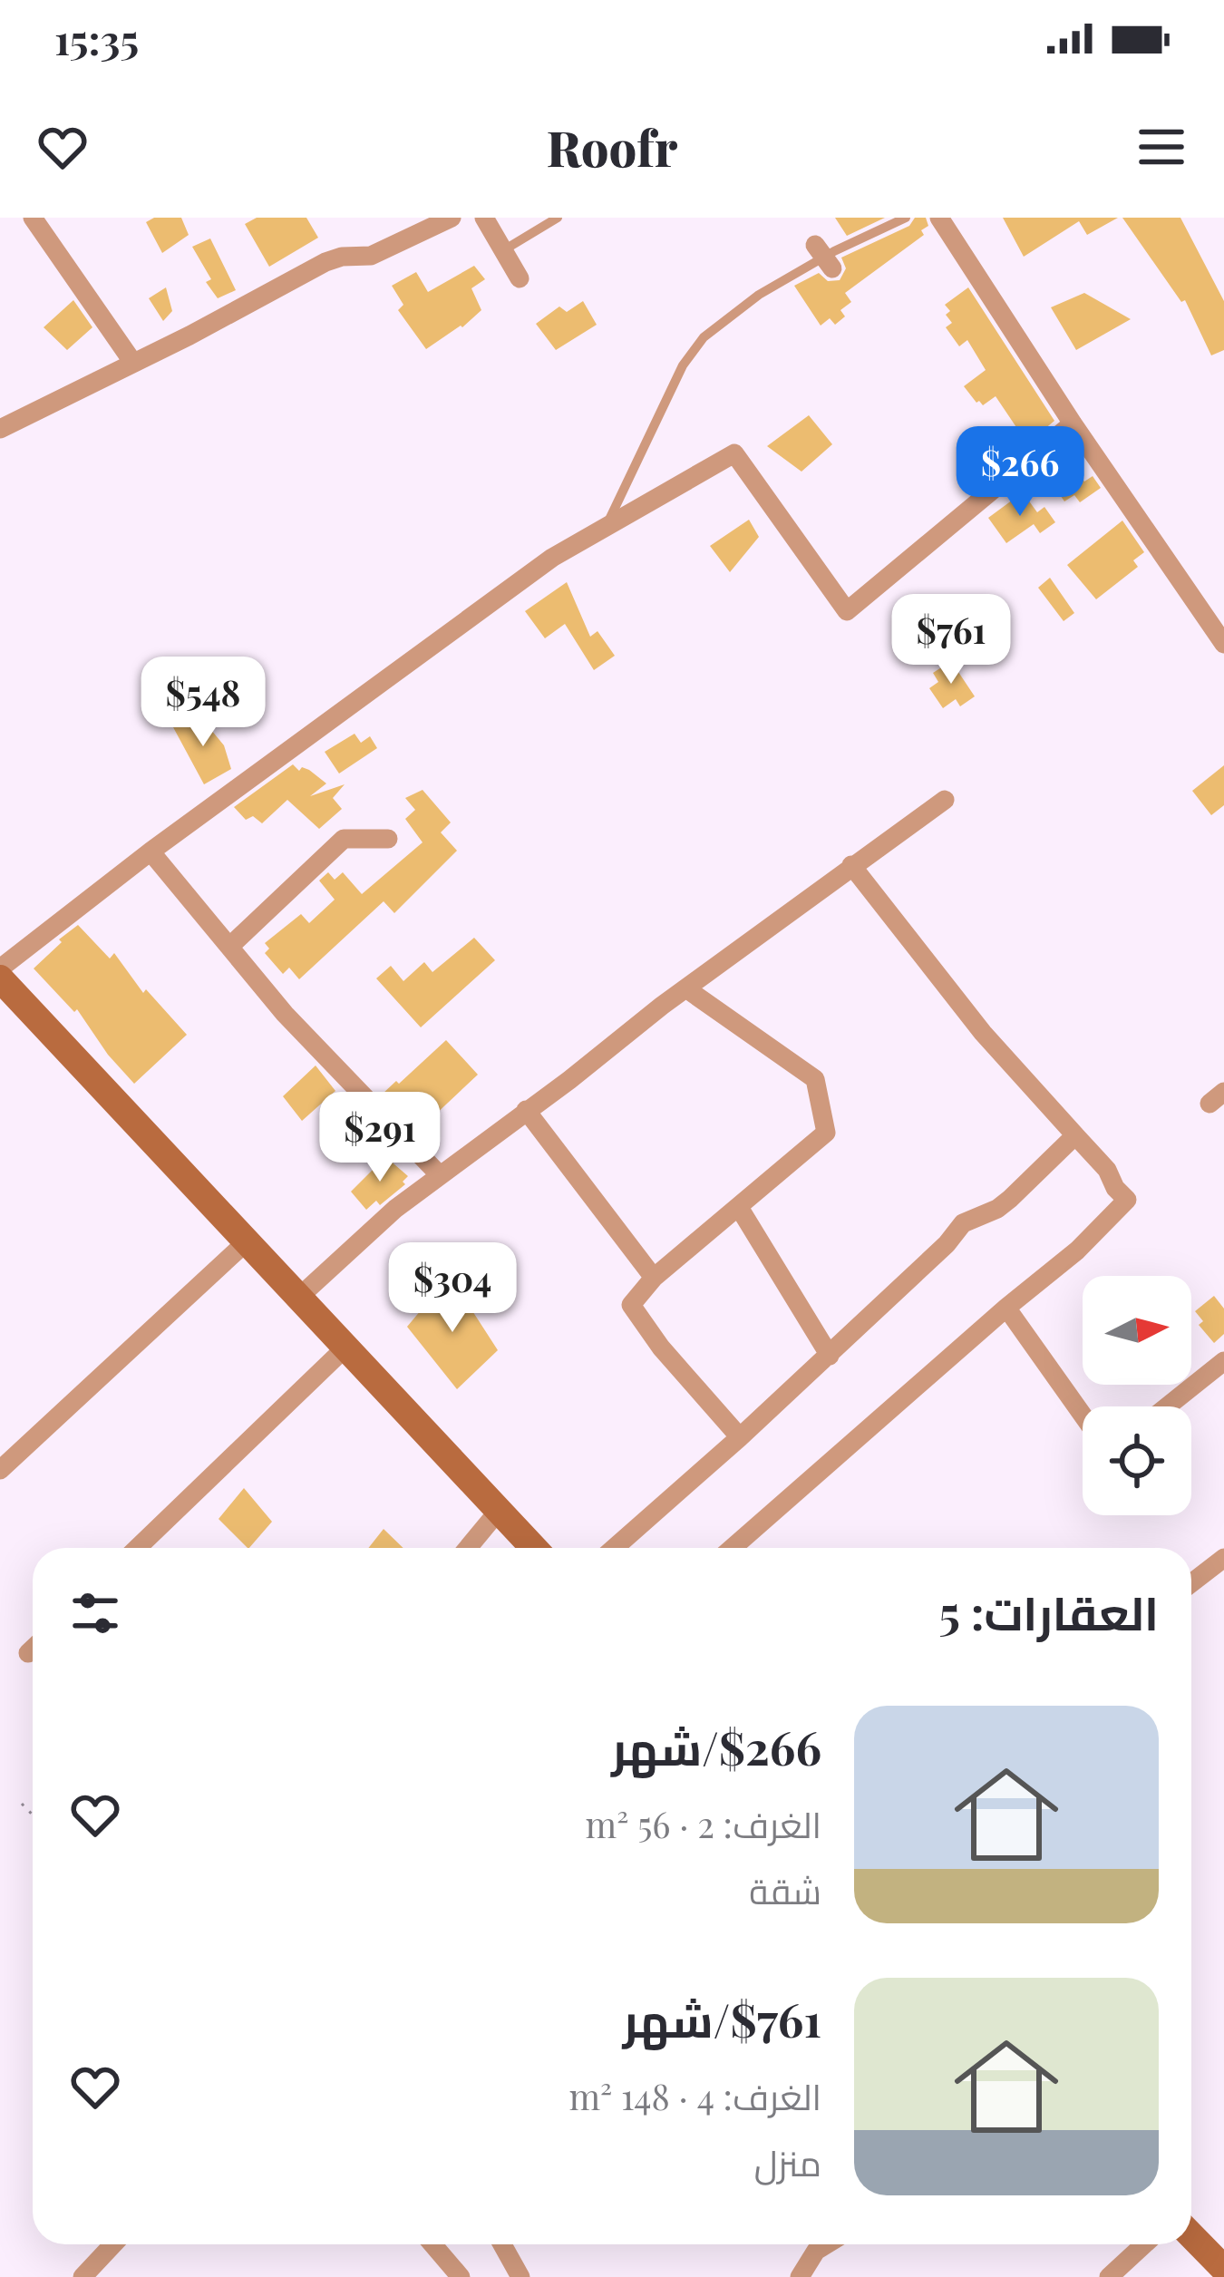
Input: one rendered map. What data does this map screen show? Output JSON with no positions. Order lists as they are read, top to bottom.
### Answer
{
  "north": "right",
  "page": {
    "status": "15:35",
    "header": "Roofr",
    "price": [
      "$266",
      "$761",
      "$548",
      "$291",
      "$304"
    ],
    "heading": "العقارات: 5",
    "list": [
      {
        "name": "$266/شهر",
        "note": "الغرف: 2 · 56 m² · شقة"
      },
      {
        "name": "$761/شهر",
        "note": "الغرف: 4 · 148 m² · منزل"
      }
    ]
  }
}
